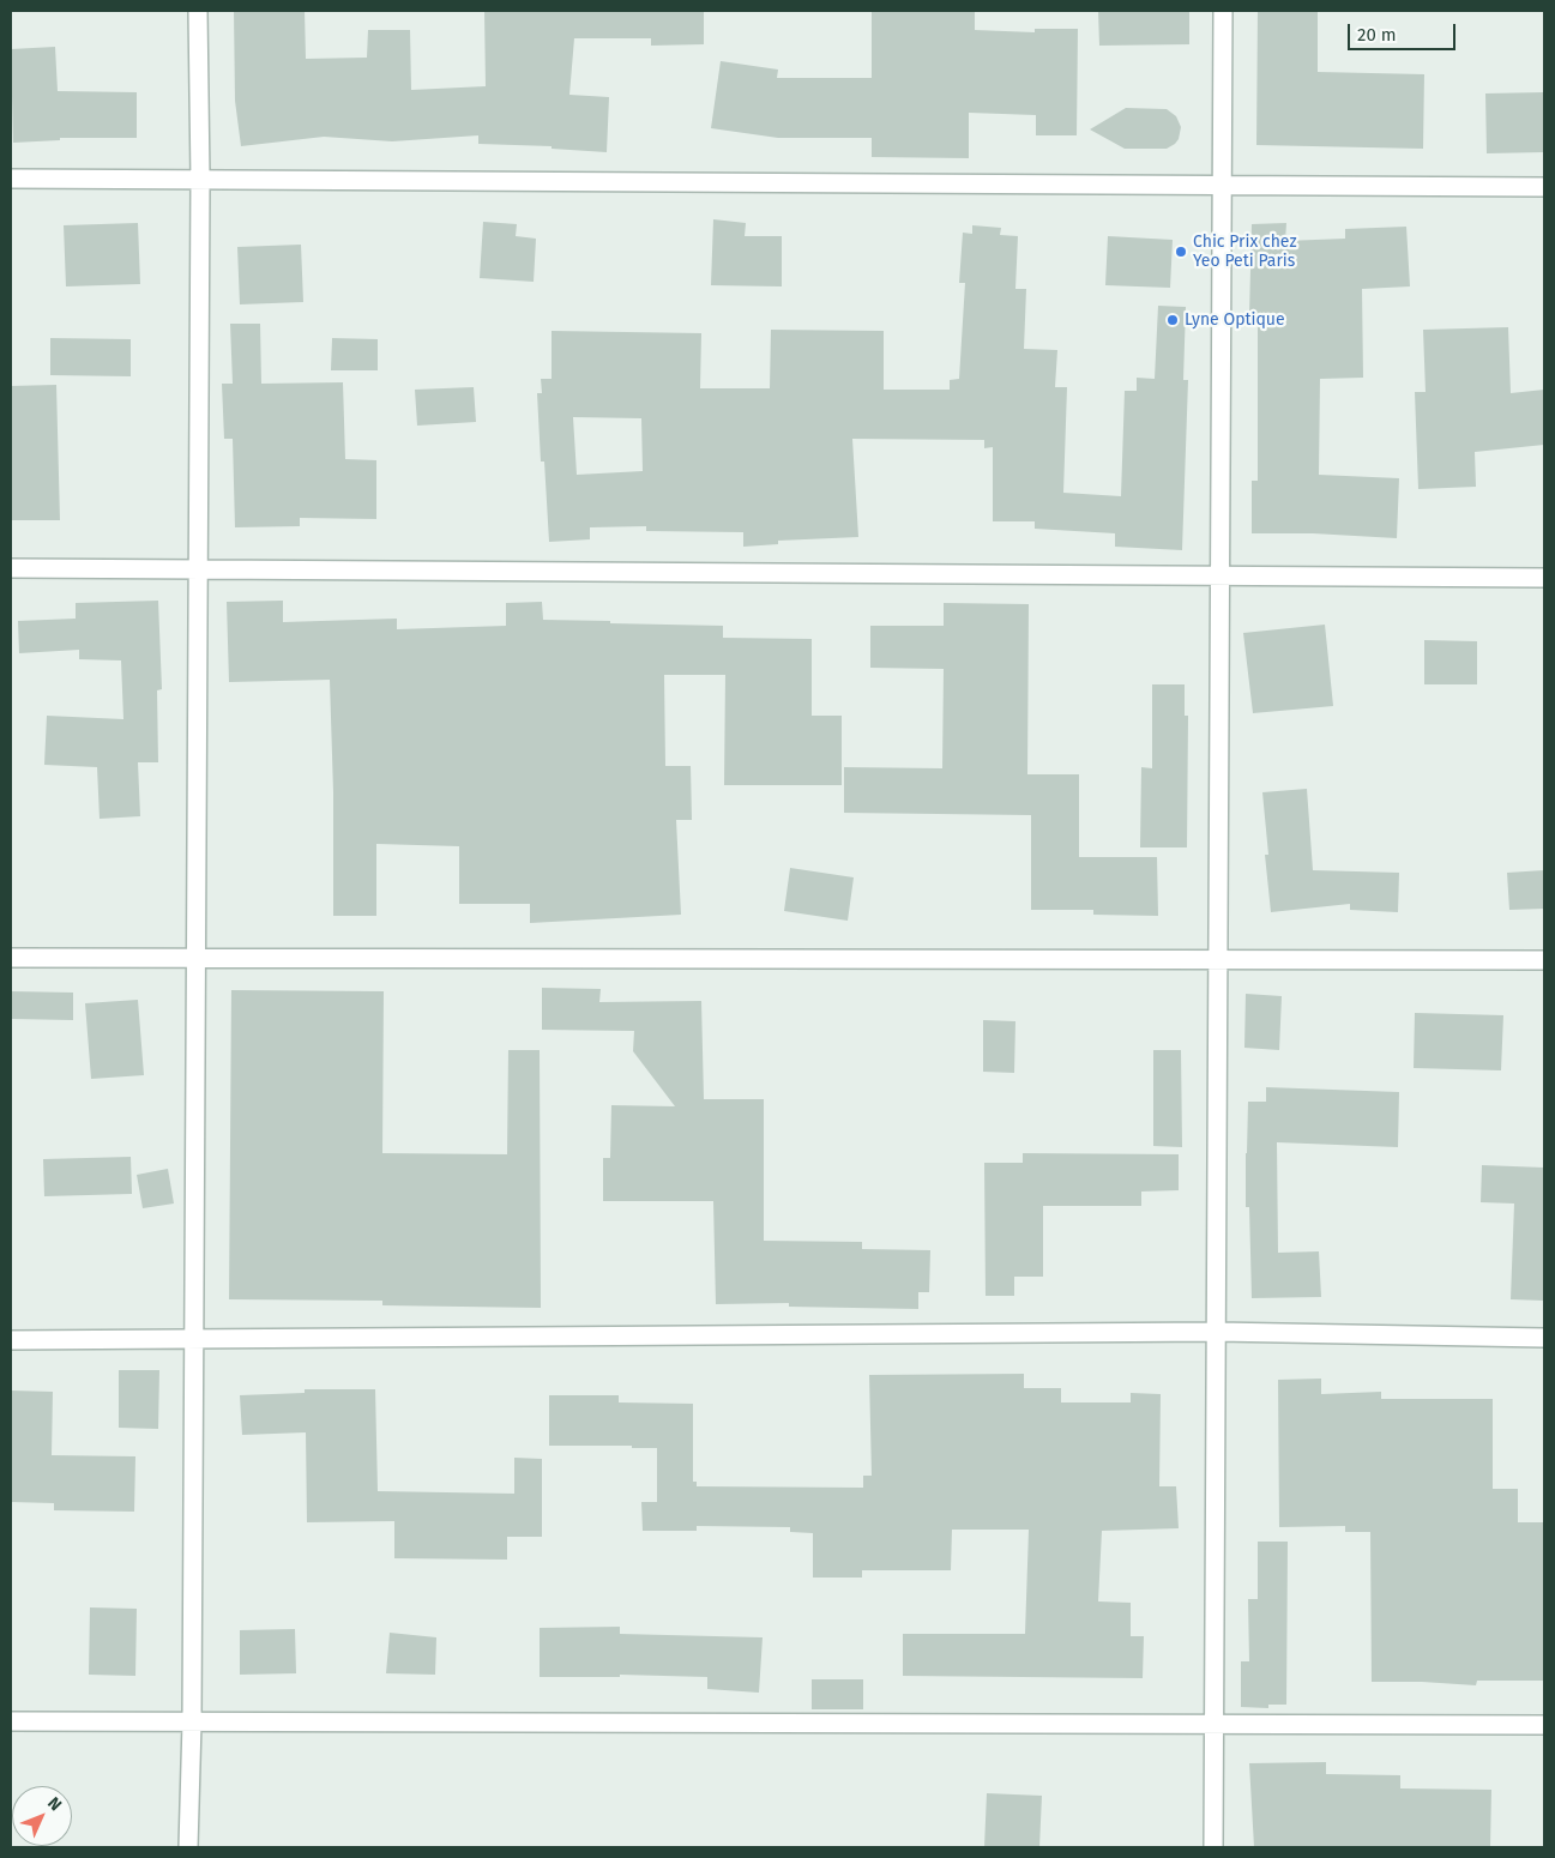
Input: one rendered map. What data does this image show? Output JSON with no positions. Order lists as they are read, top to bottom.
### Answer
{
  "places": ["Chic Prix chez Yeo Peti Paris", "Lyne Optique"],
  "scale_bar": "20 m",
  "north": "top right"
}
